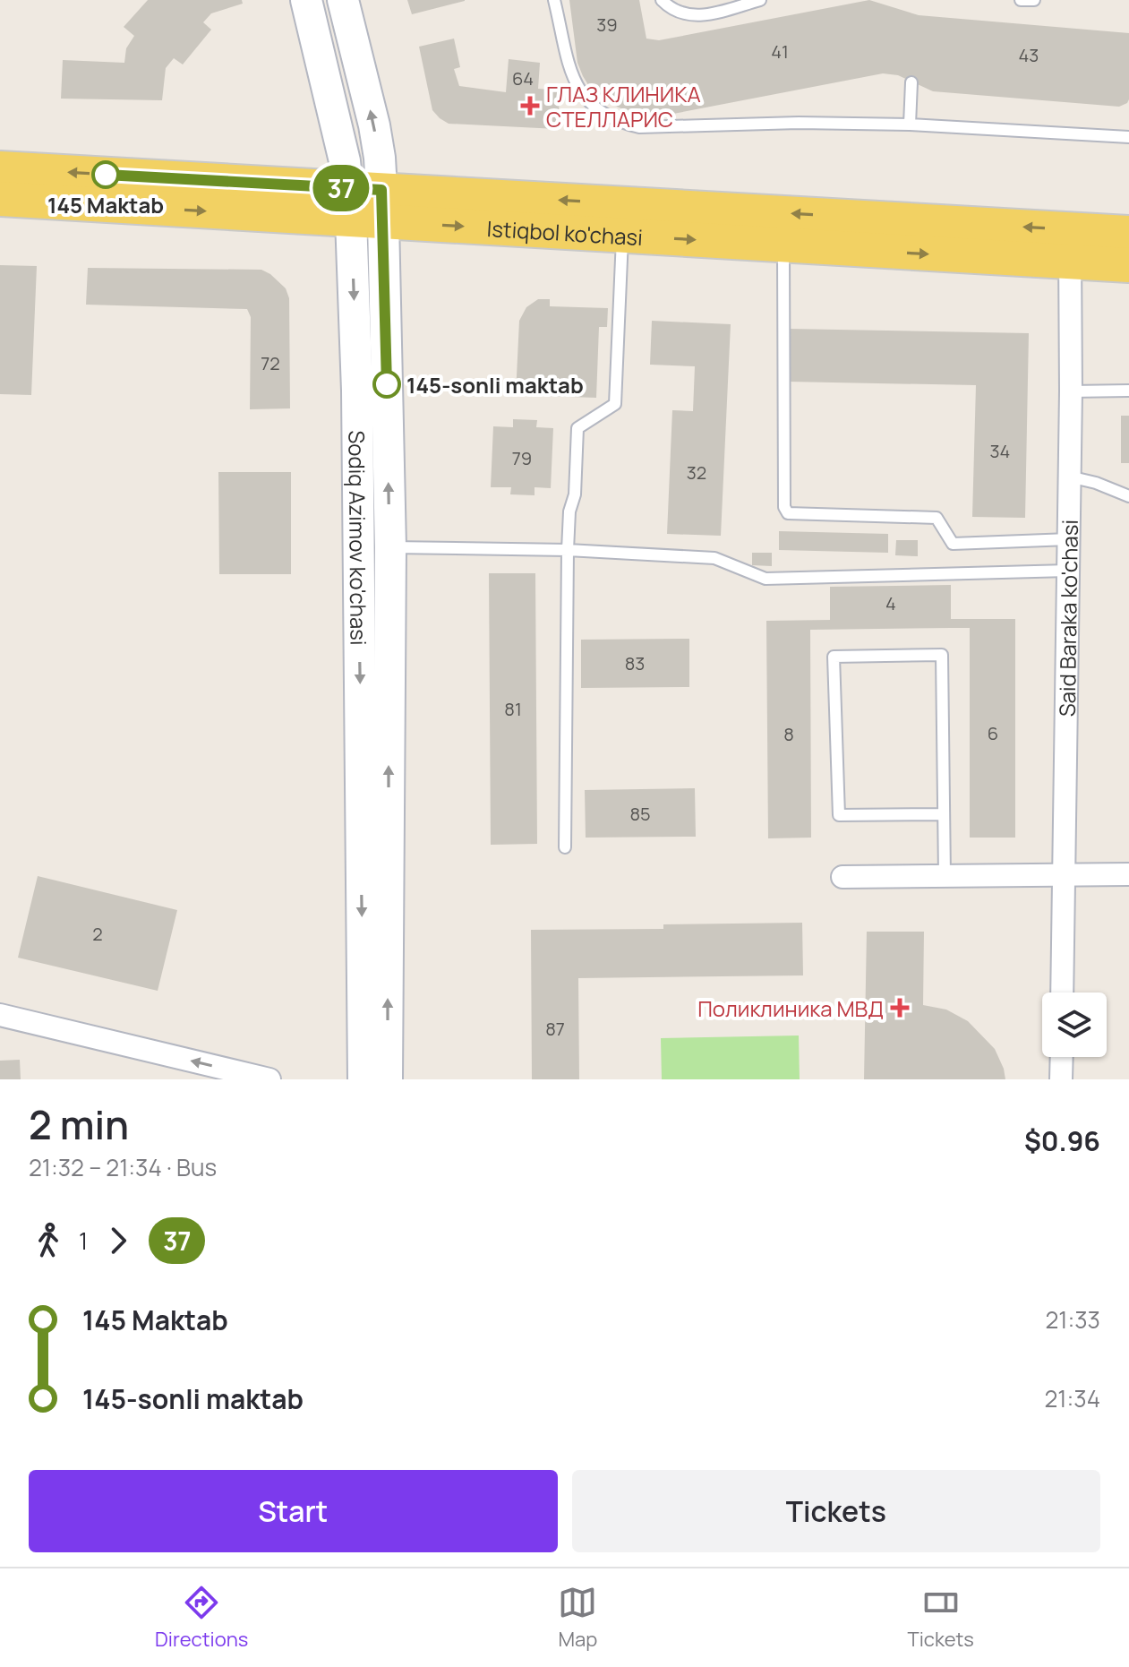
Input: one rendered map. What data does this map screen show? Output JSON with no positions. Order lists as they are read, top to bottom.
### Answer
{
  "streets": {
    "main road": ["Istiqbol ko'chasi", "Sodiq Azimov ko'chasi"],
    "street": ["Said Baraka ko'chasi"]
  },
  "crossings": [
    ["Istiqbol ko'chasi", "Sodiq Azimov ko'chasi"],
    ["Istiqbol ko'chasi", "Said Baraka ko'chasi"]
  ],
  "places": {
    "health": ["ГЛАЗ КЛИНИКА СТЕЛЛАРИС", "Поликлиника МВД"],
    "other": ["145 Maktab", "145-sonli maktab"]
  },
  "lines": ["bus line 37"],
  "house_numbers": [
    "39",
    "41",
    "43",
    "64",
    "72",
    "34",
    "79",
    "32",
    "4",
    "83",
    "81",
    "6",
    "8",
    "85",
    "2",
    "87"
  ],
  "page": {
    "on_map": "37",
    "heading": ["2 min", "21:32 – 21:34 · Bus", "$0.96"],
    "legs": ["1", "37"],
    "list": [
      {
        "name": "145 Maktab",
        "value": "21:33"
      },
      {
        "name": "145-sonli maktab",
        "value": "21:34"
      }
    ],
    "buttons": ["Start", "Tickets"],
    "tabs": ["Directions", "Map", "Tickets"]
  }
}
